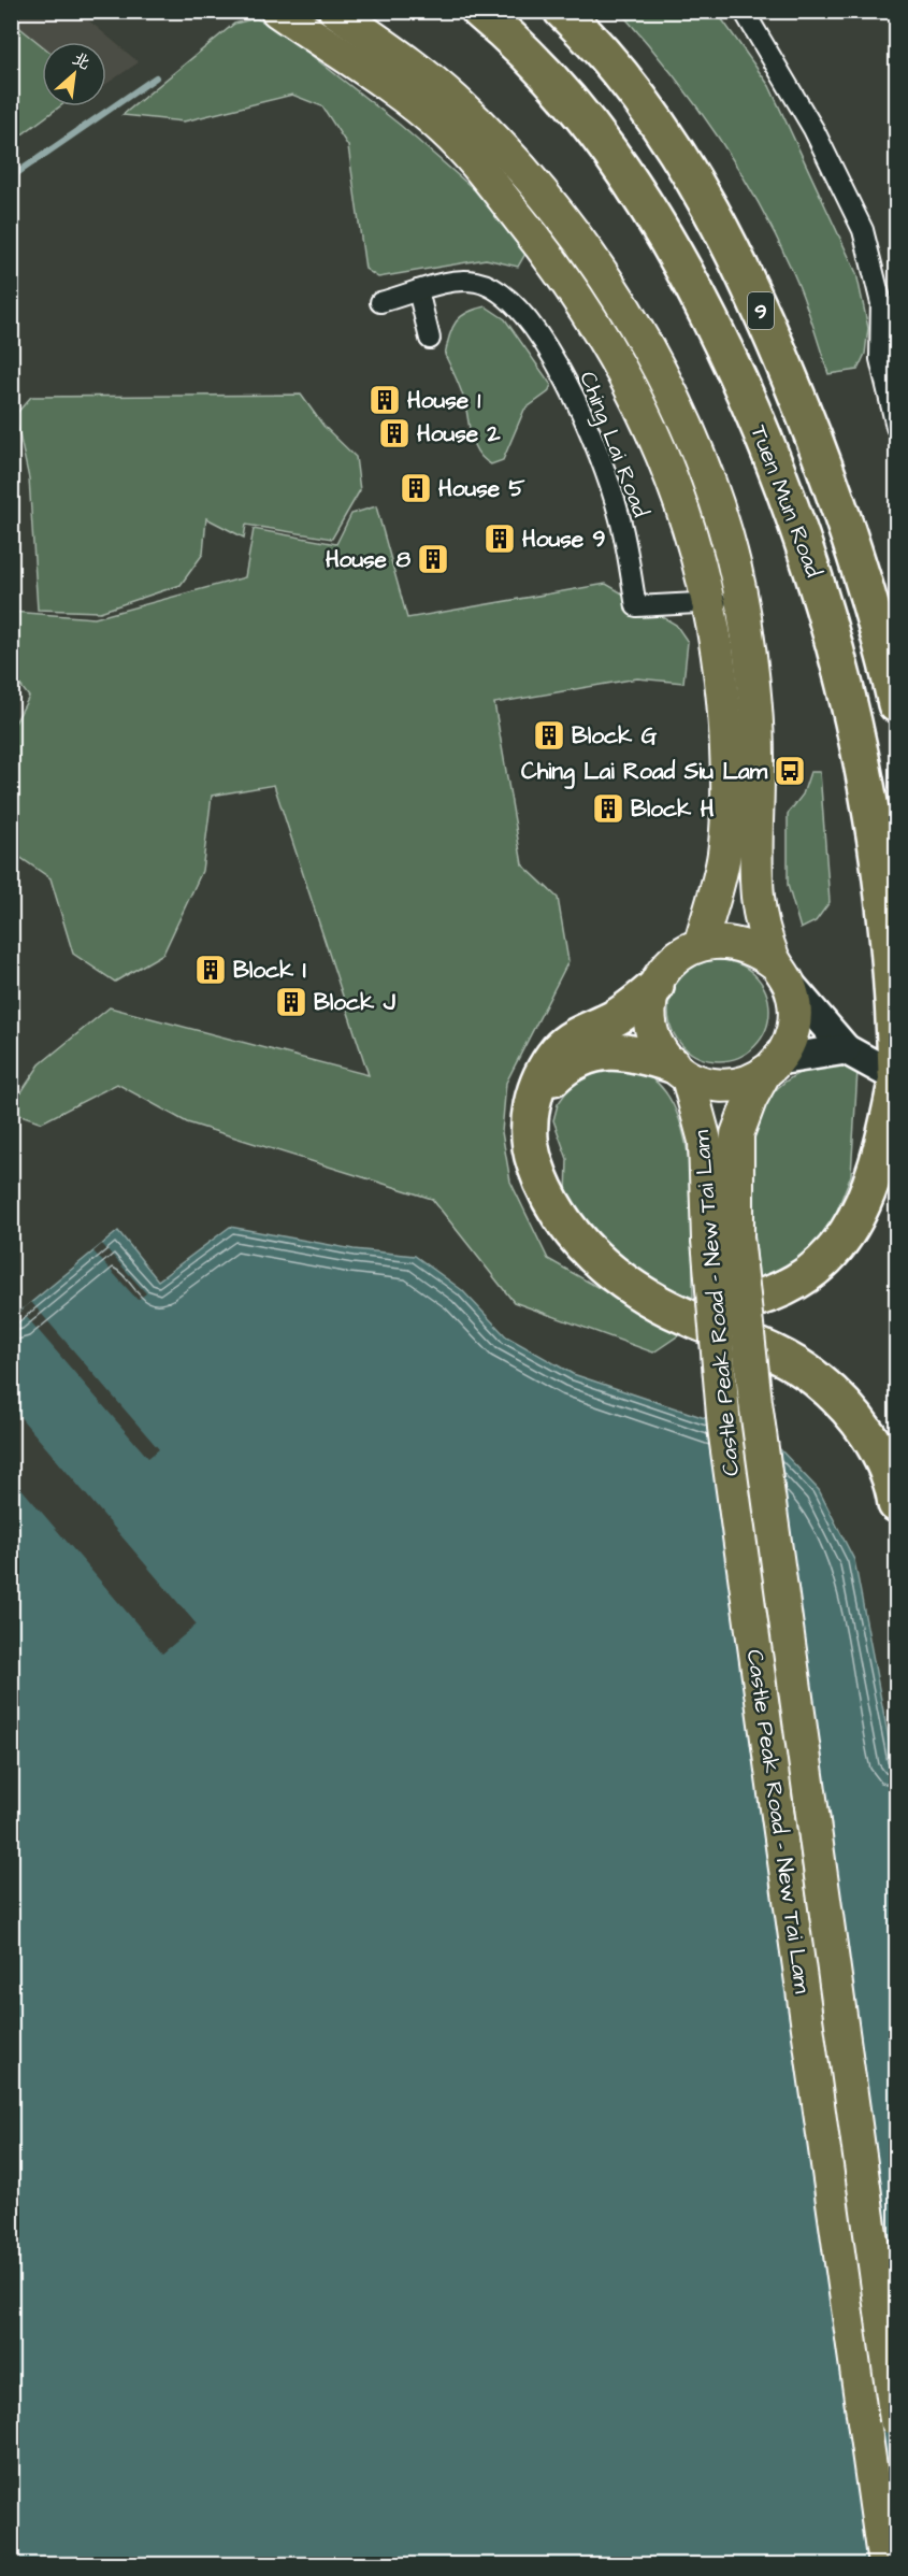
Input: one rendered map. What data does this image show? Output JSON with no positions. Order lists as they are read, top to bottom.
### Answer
{
  "streets": {
    "highway": ["9", "Tuen Mun Road"],
    "main road": ["Castle Peak Road – New Tai Lam"],
    "street": ["Ching Lai Road"]
  },
  "places": {
    "building": [
      "House 1",
      "House 2",
      "House 5",
      "House 9",
      "House 8",
      "Block G",
      "Block H",
      "Block I",
      "Block J"
    ],
    "bus stop": ["Ching Lai Road Siu Lam"]
  },
  "north": "top right"
}
